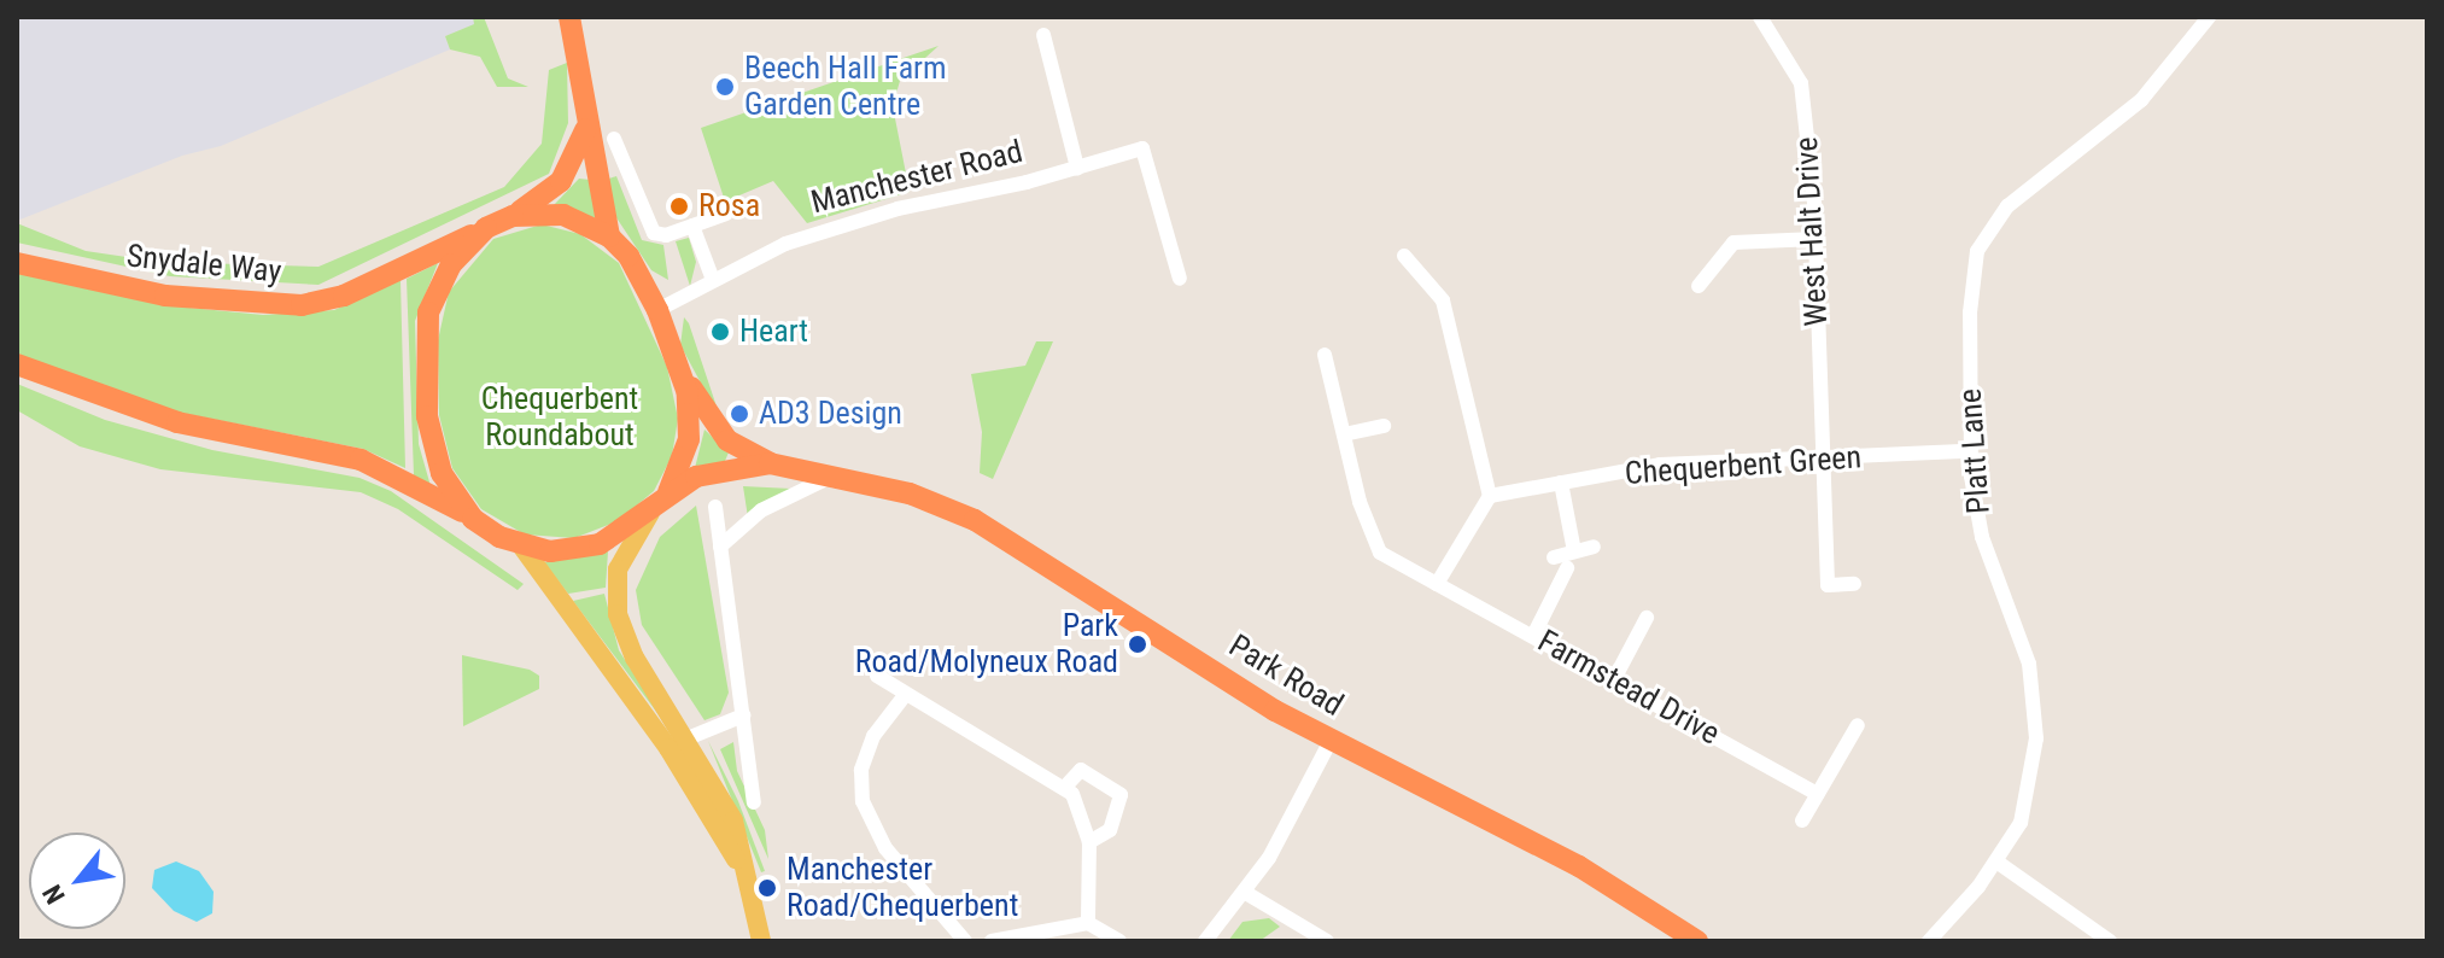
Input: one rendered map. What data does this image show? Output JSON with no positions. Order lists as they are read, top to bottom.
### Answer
{
  "streets": {
    "highway": ["Snydale Way", "Park Road"],
    "street": [
      "Manchester Road",
      "West Halt Drive",
      "Platt Lane",
      "Chequerbent Green",
      "Farmstead Drive"
    ]
  },
  "crossings": [
    ["Manchester Road", "Snydale Way"],
    ["Manchester Road", "Park Road"],
    ["West Halt Drive", "Chequerbent Green"],
    ["Snydale Way", "Park Road"],
    ["Platt Lane", "Chequerbent Green"]
  ],
  "parks": ["Chequerbent Roundabout"],
  "places": [
    "Beech Hall Farm Garden Centre",
    "Rosa",
    "Heart",
    "AD3 Design",
    "Park Road/Molyneux Road",
    "Manchester Road/Chequerbent"
  ],
  "north": "bottom left"
}
